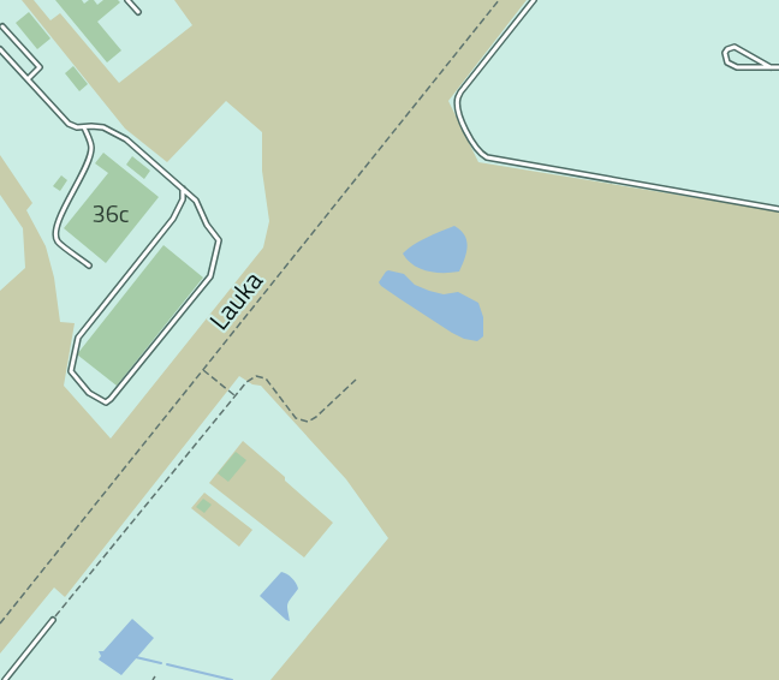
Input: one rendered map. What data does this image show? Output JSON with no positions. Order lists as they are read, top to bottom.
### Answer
{
  "streets": {
    "path": ["Lauka"]
  },
  "house_numbers": ["36c"]
}
